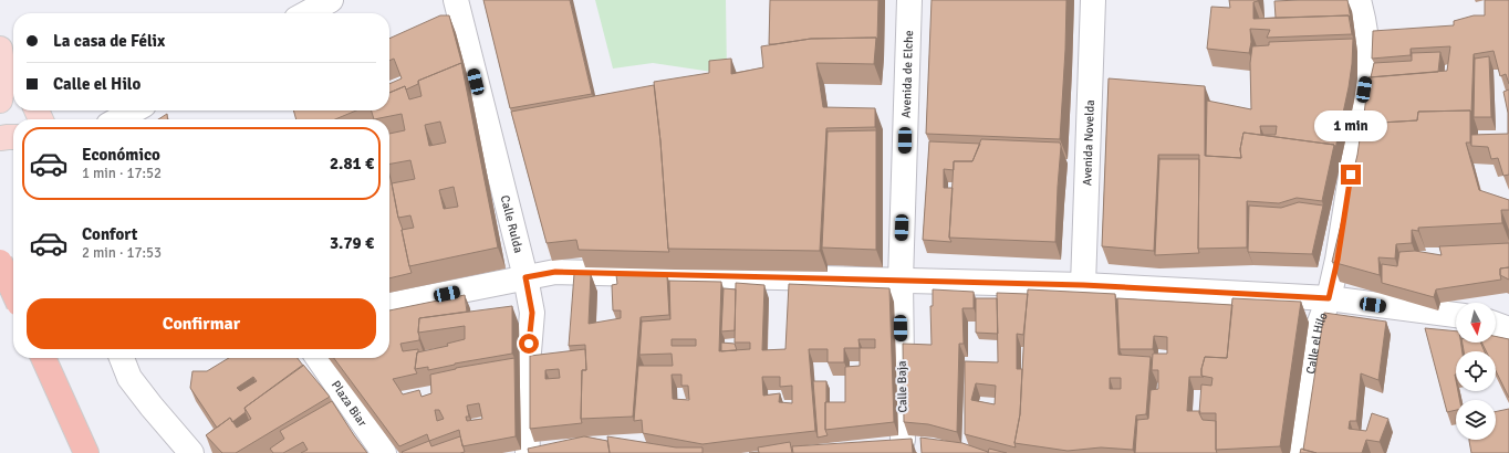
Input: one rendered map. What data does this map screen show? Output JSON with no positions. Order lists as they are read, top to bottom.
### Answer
{
  "streets": {
    "street": [
      "Avenida de Elche",
      "Avenida Novelda",
      "Calle Rulda",
      "Calle el Hilo",
      "Calle Baja",
      "Plaza Biar"
    ]
  },
  "crossings": [
    ["Avenida de Elche", "Calle Baja"]
  ],
  "north": "bottom",
  "page": {
    "banner": ["La casa de Félix", "Calle el Hilo"],
    "bubble": "1 min",
    "list": [
      {
        "name": "Económico",
        "note": "1 min · 17:52",
        "value": "2.81 €"
      },
      {
        "name": "Confort",
        "note": "2 min · 17:53",
        "value": "3.79 €"
      }
    ],
    "buttons": "Confirmar"
  }
}
